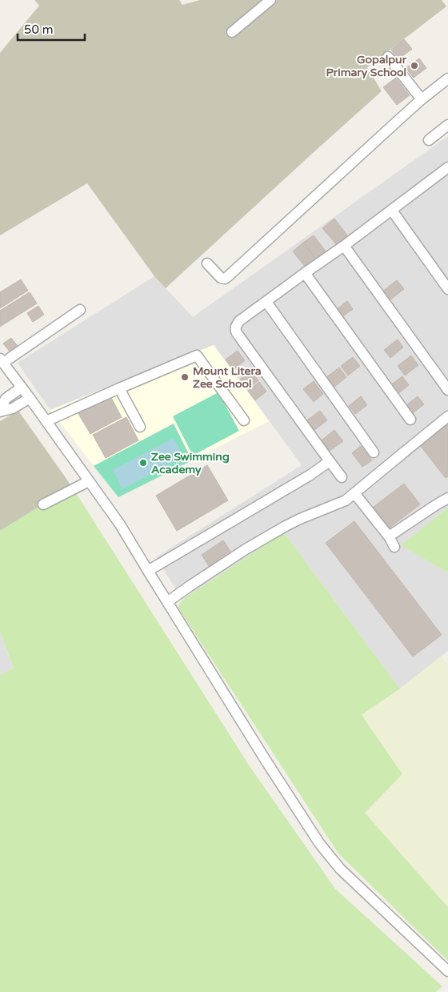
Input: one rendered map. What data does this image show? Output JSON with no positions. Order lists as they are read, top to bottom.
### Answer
{
  "places": ["Gopalpur Primary School", "Mount Litera Zee School", "Zee Swimming Academy"],
  "scale_bar": "50 m"
}
